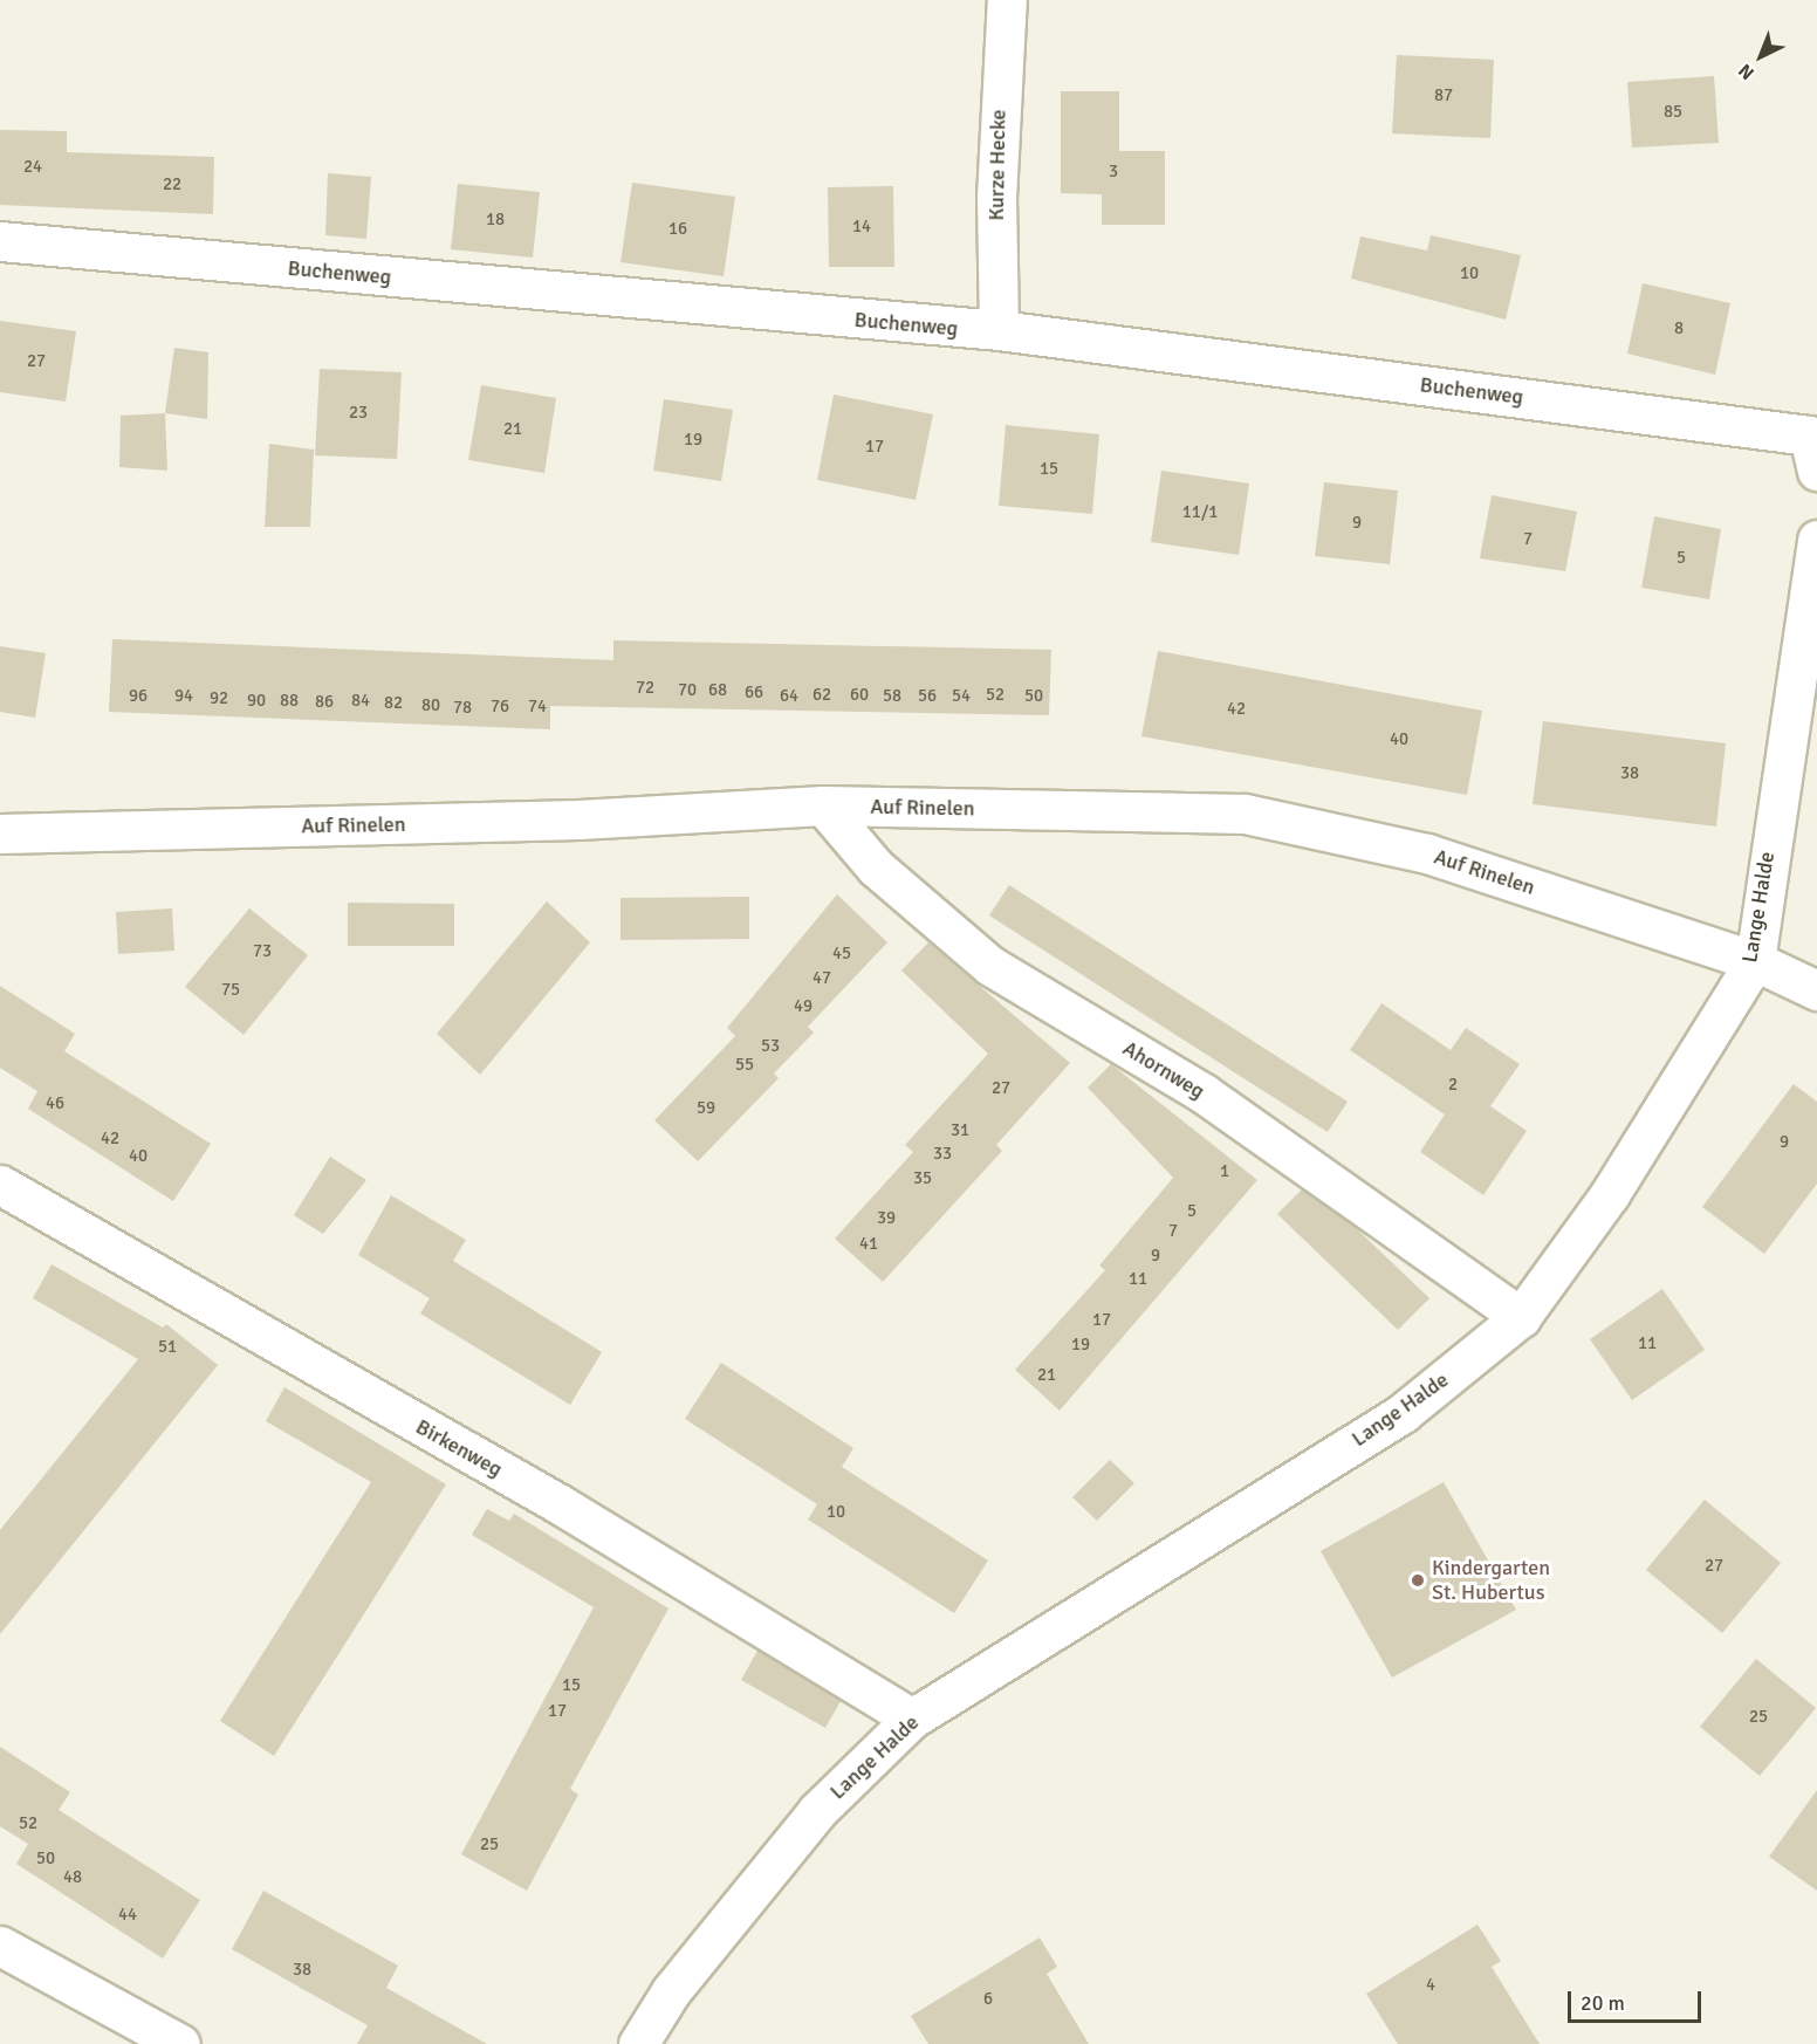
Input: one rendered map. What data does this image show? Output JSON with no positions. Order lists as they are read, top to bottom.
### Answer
{
  "streets": {
    "street": [
      "Kurze Hecke",
      "Buchenweg",
      "Auf Rinelen",
      "Lange Halde",
      "Ahornweg",
      "Birkenweg"
    ]
  },
  "crossings": [
    ["Kurze Hecke", "Buchenweg"],
    ["Auf Rinelen", "Lange Halde"],
    ["Auf Rinelen", "Ahornweg"],
    ["Lange Halde", "Ahornweg"],
    ["Lange Halde", "Birkenweg"]
  ],
  "places": ["Kindergarten St. Hubertus"],
  "house_numbers": [
    "87",
    "85",
    "24",
    "3",
    "22",
    "18",
    "14",
    "16",
    "10",
    "8",
    "27",
    "23",
    "21",
    "19",
    "17",
    "15",
    "11/1",
    "9",
    "7",
    "5",
    "72",
    "70",
    "68",
    "66",
    "62",
    "60",
    "52",
    "96",
    "94",
    "64",
    "58",
    "56",
    "54",
    "50",
    "92",
    "90",
    "88",
    "84",
    "86",
    "82",
    "80",
    "76",
    "74",
    "78",
    "42",
    "40",
    "38",
    "73",
    "45",
    "47",
    "75",
    "49",
    "53",
    "55",
    "2",
    "27",
    "46",
    "59",
    "31",
    "42",
    "9",
    "33",
    "40",
    "1",
    "35",
    "5",
    "39",
    "7",
    "41",
    "9",
    "11",
    "17",
    "11",
    "19",
    "51",
    "21",
    "10",
    "27",
    "15",
    "17",
    "25",
    "52",
    "25",
    "50",
    "48",
    "44",
    "38",
    "4",
    "6"
  ],
  "scale_bar": "20 m",
  "north": "bottom left"
}
